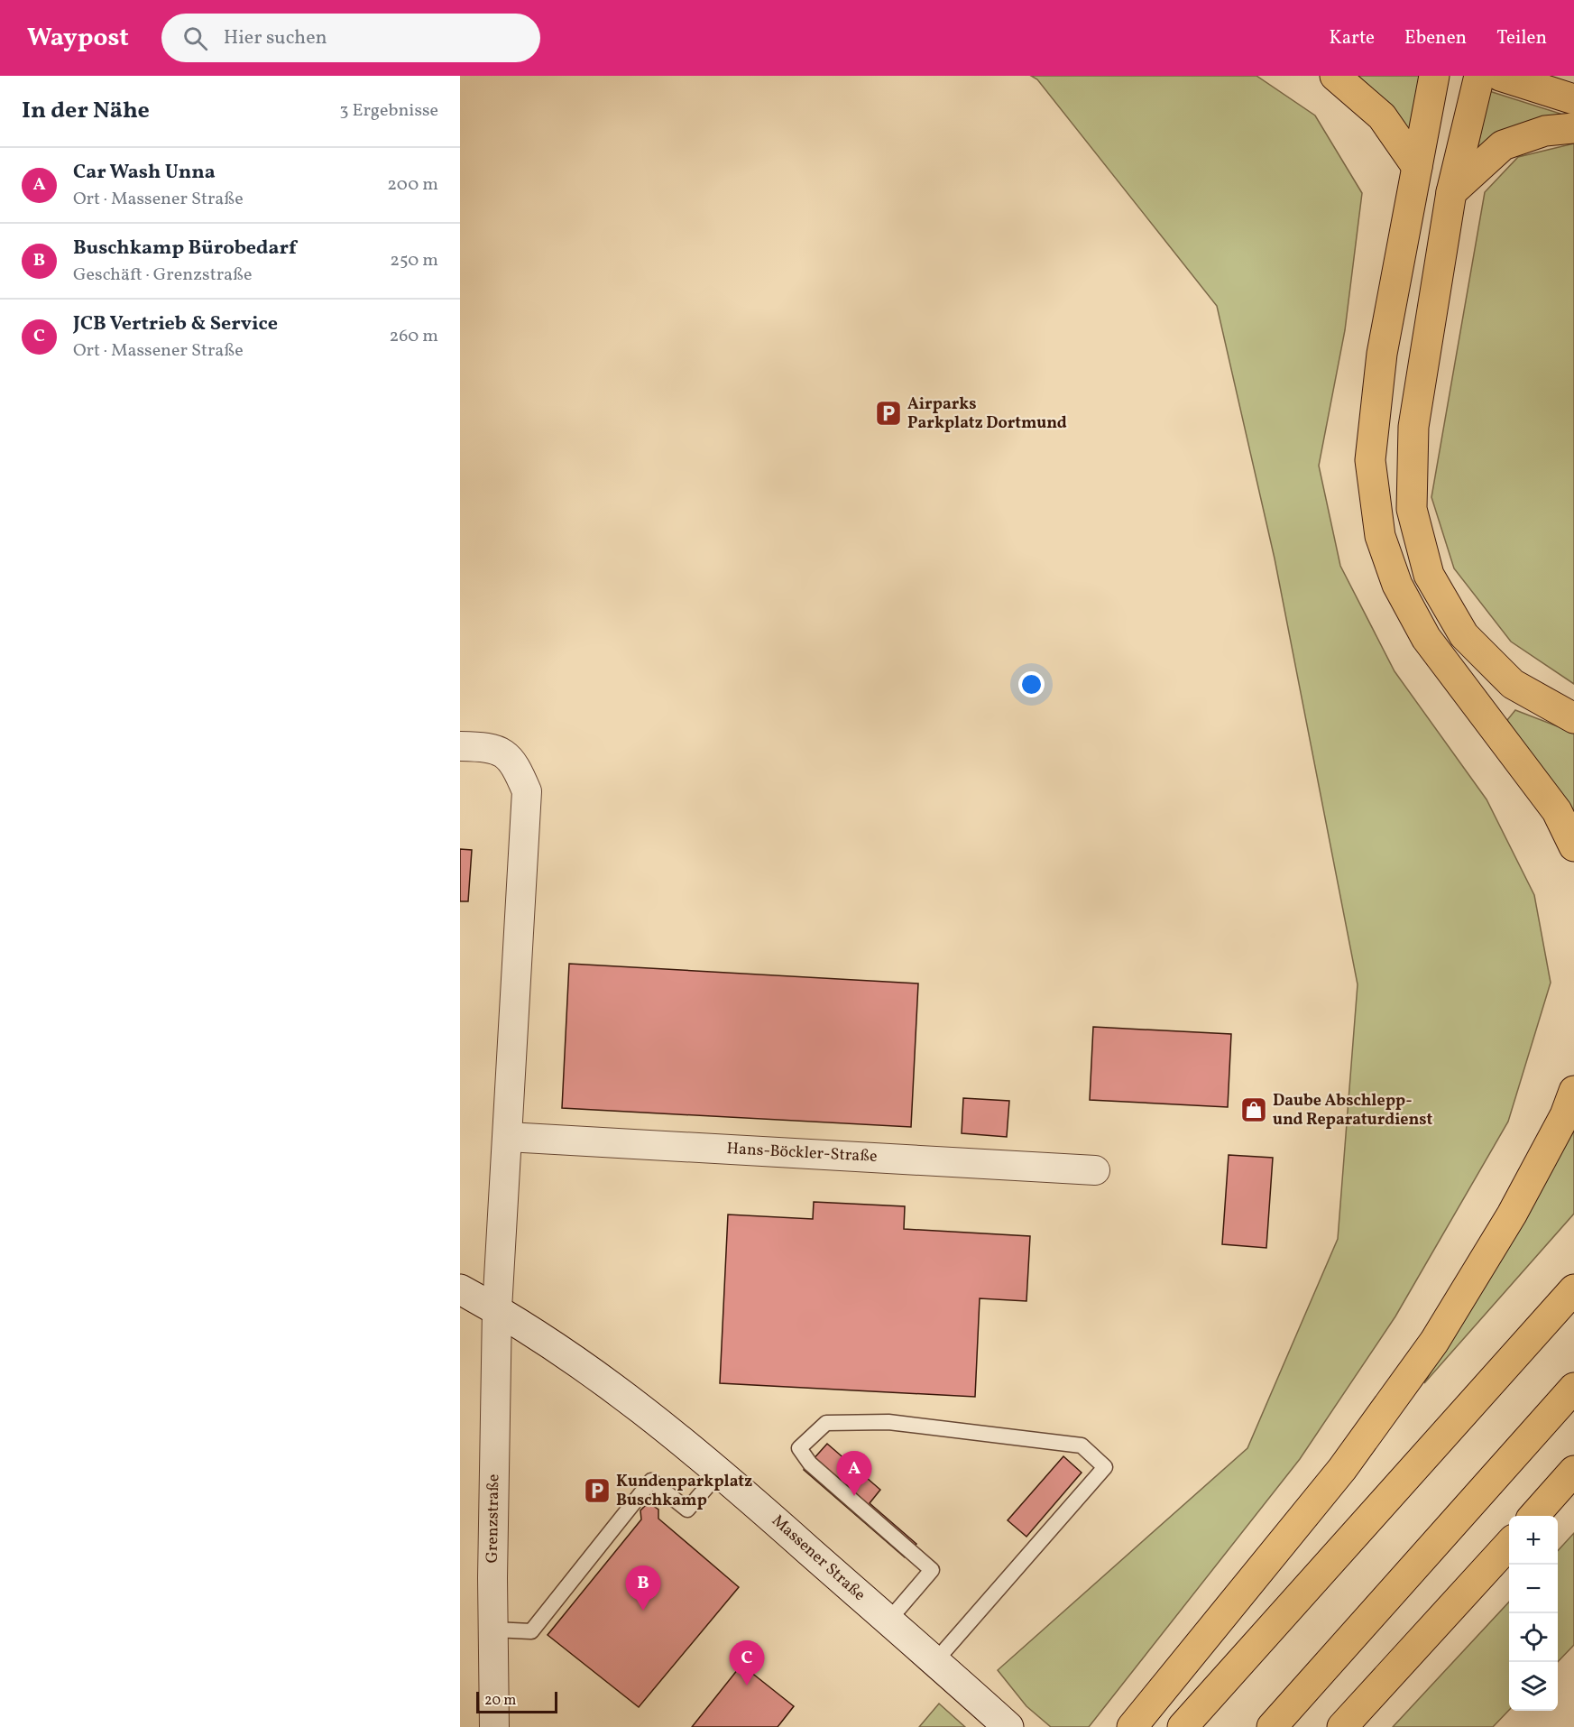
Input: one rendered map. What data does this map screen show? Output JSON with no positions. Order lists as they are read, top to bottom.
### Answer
{
  "streets": {
    "main road": ["Massener Straße"],
    "street": ["Hans-Böckler-Straße", "Grenzstraße"]
  },
  "crossings": [
    ["Grenzstraße", "Massener Straße"]
  ],
  "places": {
    "parking": ["Airparks Parkplatz Dortmund", "Kundenparkplatz Buschkamp"],
    "shop": ["Daube Abschlepp- und Reparaturdienst"]
  },
  "scale_bar": "20 m",
  "page": {
    "header": "Waypost",
    "search": "Hier suchen",
    "nav": ["Karte", "Ebenen", "Teilen"],
    "heading": ["In der Nähe", "3 Ergebnisse"],
    "list": [
      {
        "mark": "A",
        "name": "Car Wash Unna",
        "note": "Ort · Massener Straße",
        "value": "200 m"
      },
      {
        "mark": "B",
        "name": "Buschkamp Bürobedarf",
        "note": "Geschäft · Grenzstraße",
        "value": "250 m"
      },
      {
        "mark": "C",
        "name": "JCB Vertrieb & Service",
        "note": "Ort · Massener Straße",
        "value": "260 m"
      }
    ],
    "pins": ["A", "B", "C"],
    "map_buttons": ["+", "−"],
    "scale": "20 m"
  }
}
